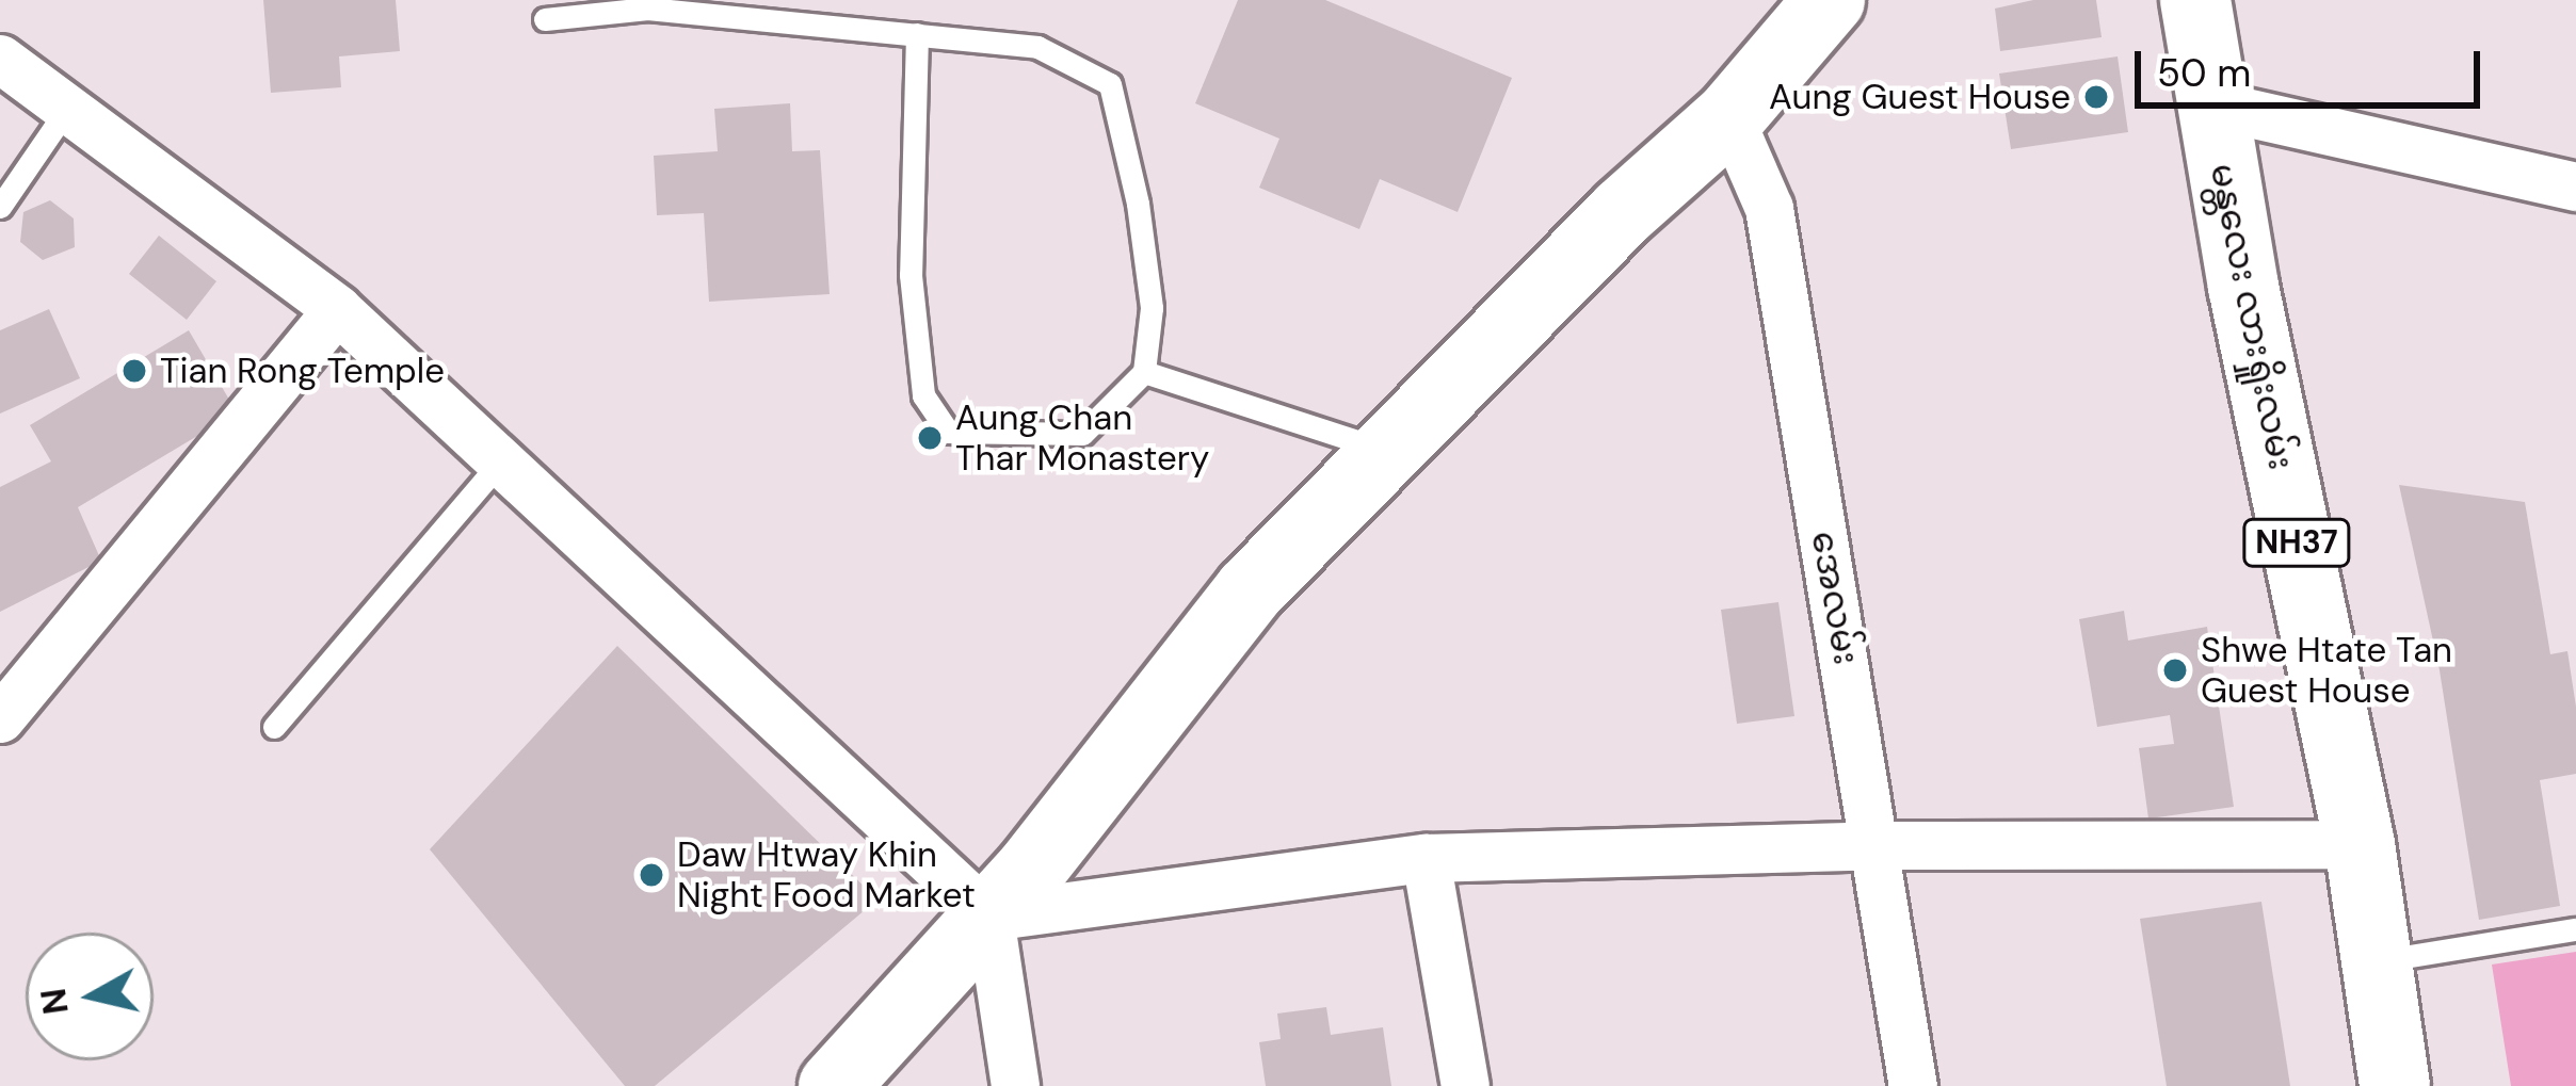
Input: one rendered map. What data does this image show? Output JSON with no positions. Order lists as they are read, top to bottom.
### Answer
{
  "streets": {
    "main road": ["မန္တလေး လားရှိုးလမ်း", "NH37"],
    "street": ["အေလမ်း"]
  },
  "places": [
    "Aung Guest House",
    "Tian Rong Temple",
    "Aung Chan Thar Monastery",
    "Shwe Htate Tan Guest House",
    "Daw Htway Khin Night Food Market"
  ],
  "scale_bar": "50 m",
  "north": "left"
}
